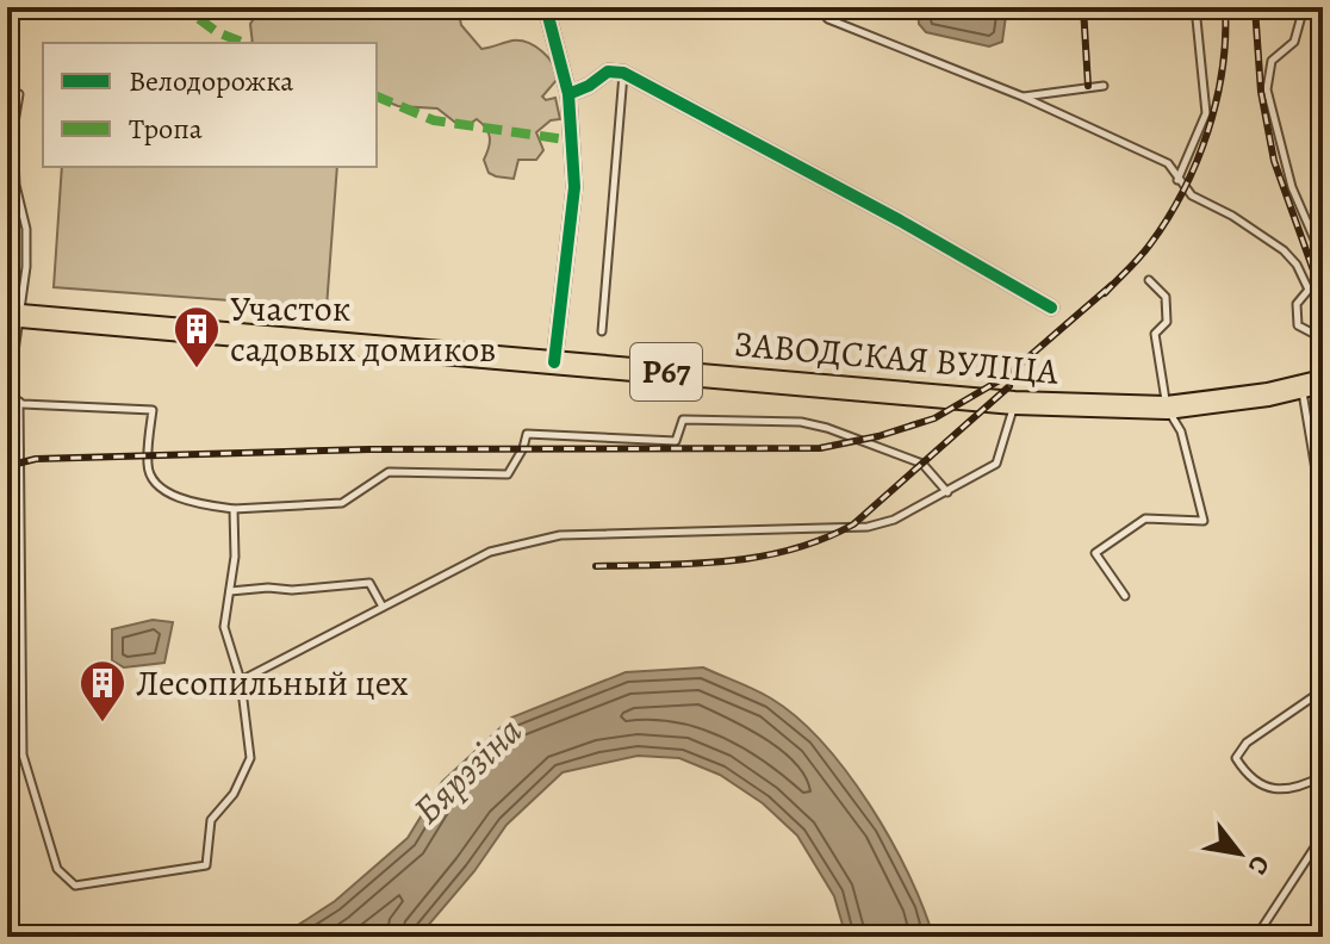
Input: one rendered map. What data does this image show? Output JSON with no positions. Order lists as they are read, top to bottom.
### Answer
{
  "streets": {
    "main road": ["ЗАВОДСКАЯ ВУЛІЦА", "Р67"]
  },
  "water": ["Бярэзіна"],
  "places": {
    "building": ["Участок садовых домиков", "Лесопильный цех"]
  },
  "legend": ["Велодорожка", "Тропа"],
  "north": "bottom right"
}
